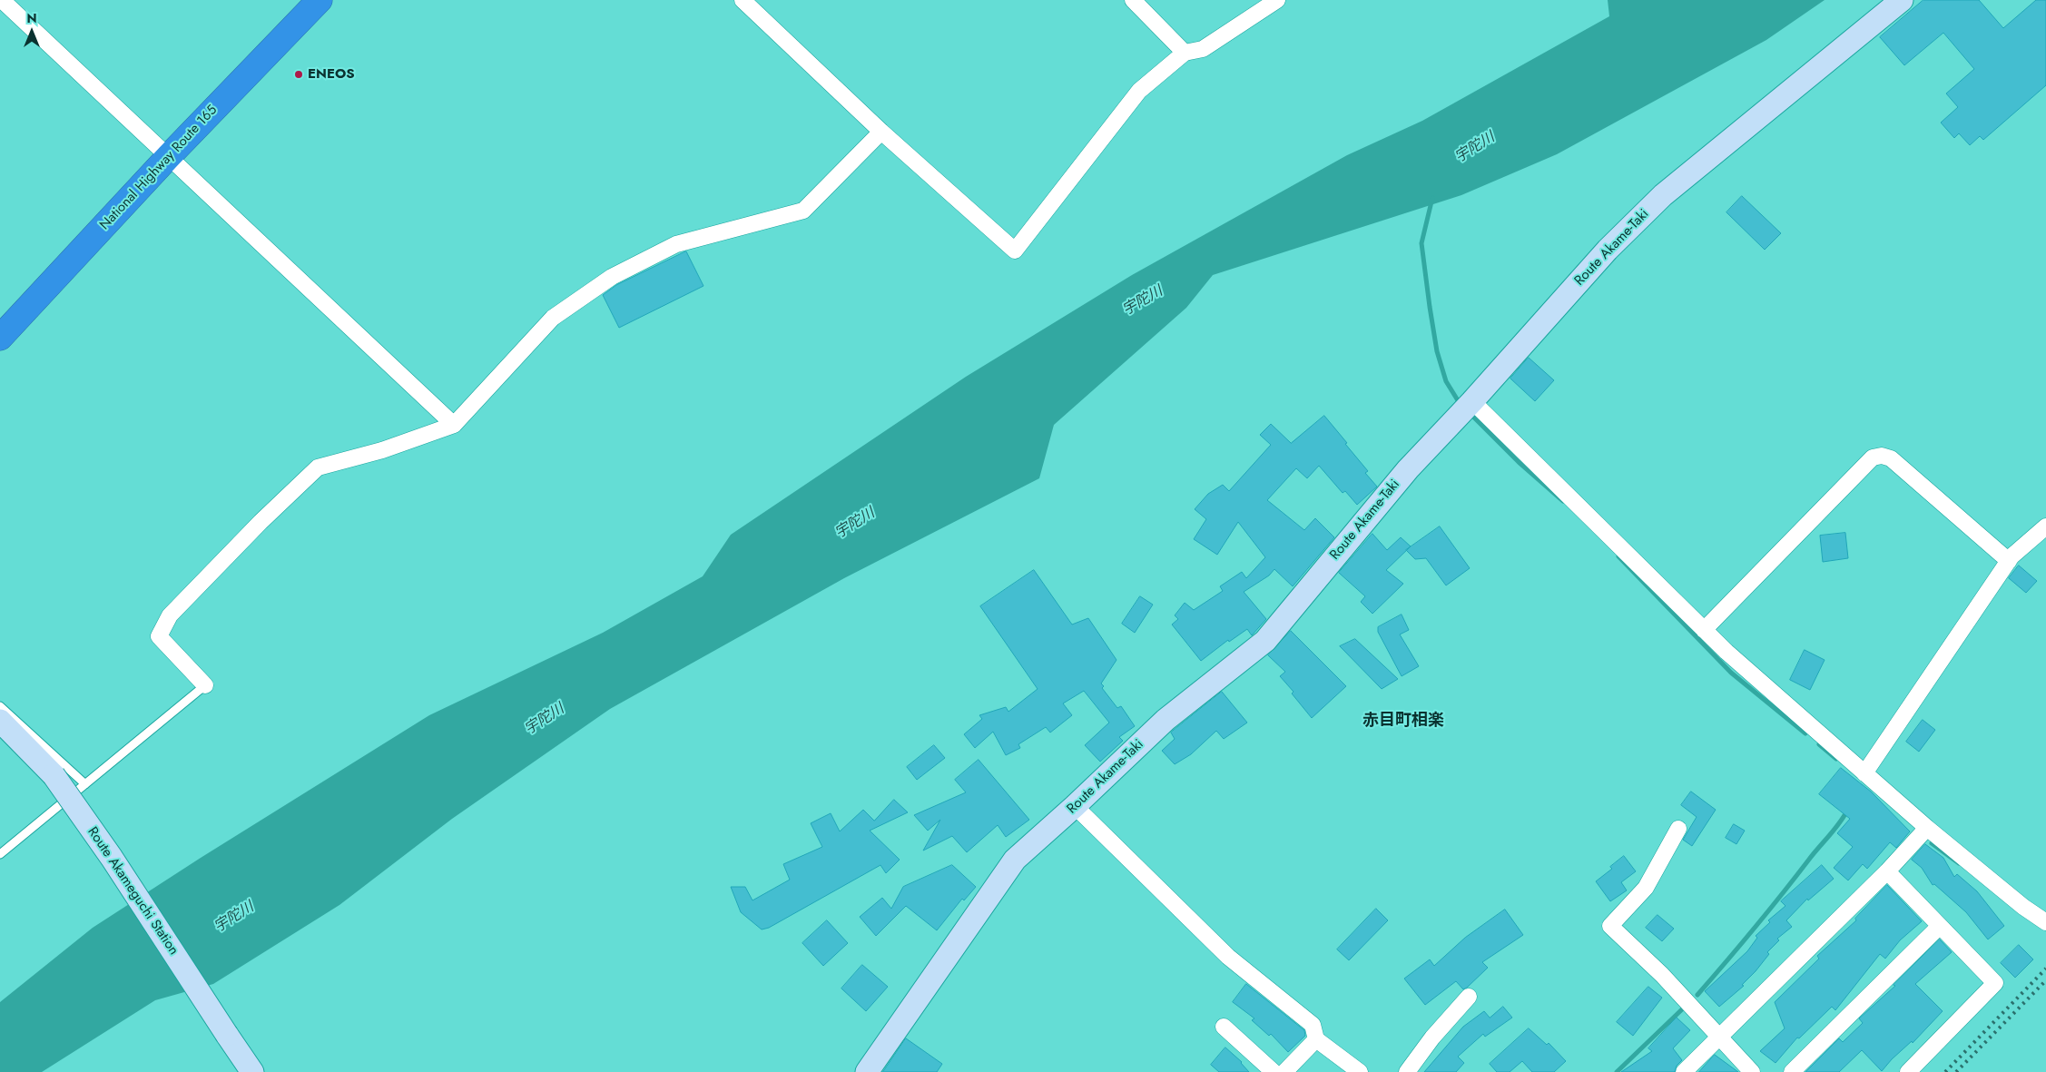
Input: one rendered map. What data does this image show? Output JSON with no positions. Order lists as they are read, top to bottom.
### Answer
{
  "streets": {
    "highway": ["National Highway Route 165"],
    "main road": ["Route Akame-Taki", "Route Akameguchi Station"]
  },
  "districts": ["赤目町相楽"],
  "water": ["宇陀川"],
  "places": ["ENEOS"],
  "north": "top"
}
